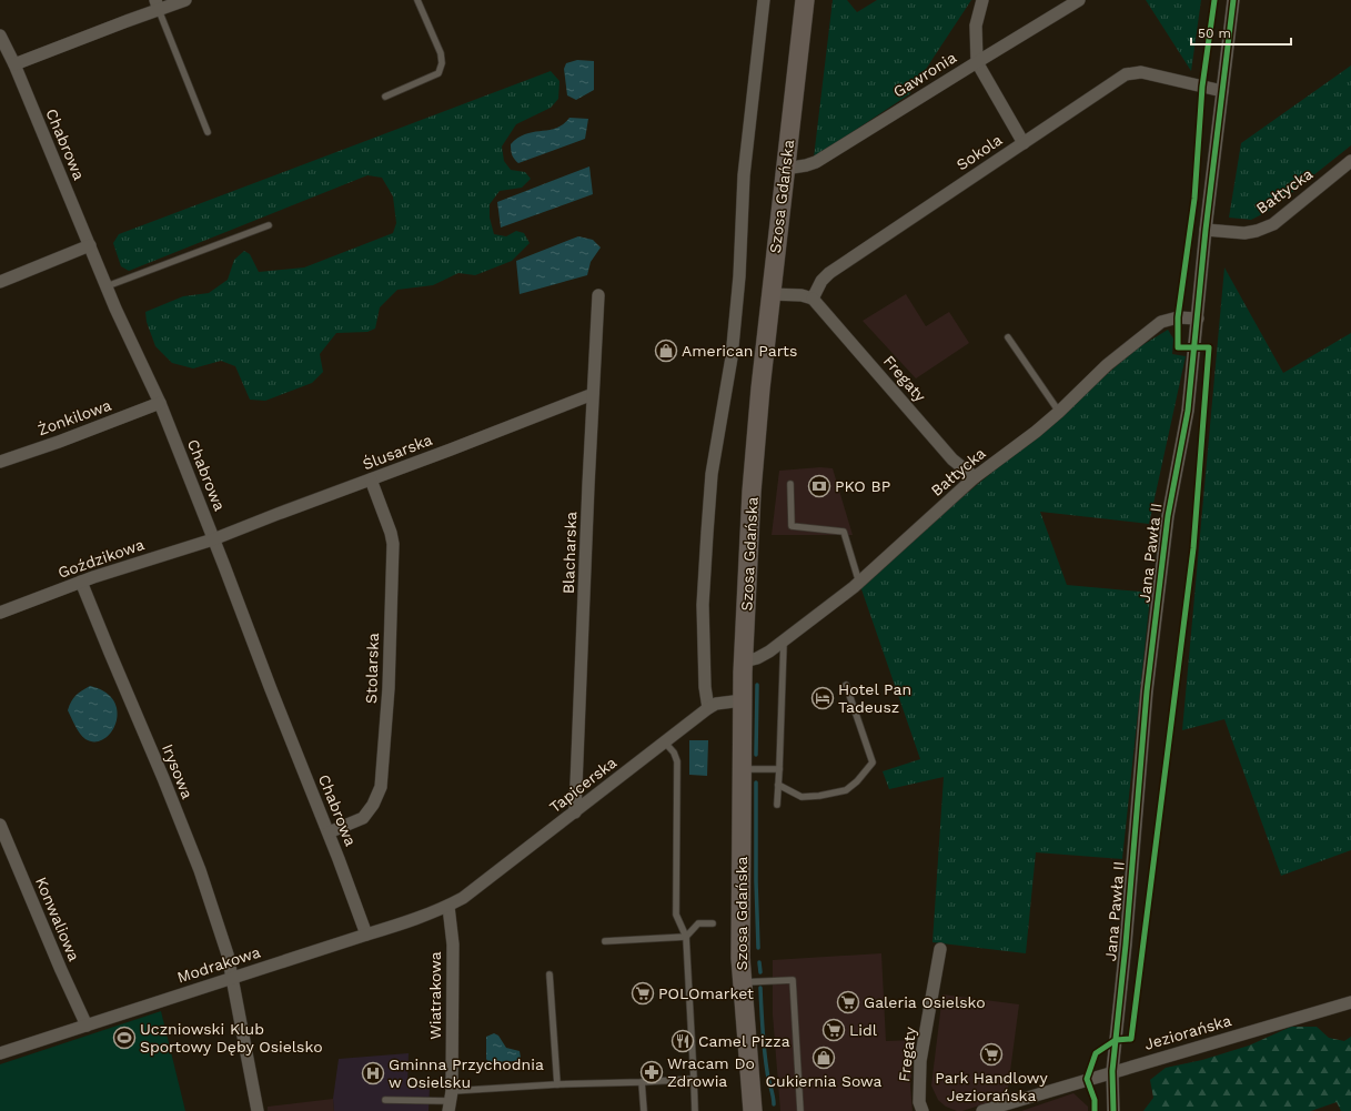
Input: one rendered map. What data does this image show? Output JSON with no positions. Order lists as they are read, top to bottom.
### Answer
{
  "streets": {
    "main road": ["Szosa Gdańska"],
    "street": [
      "Gawronia",
      "Chabrowa",
      "Sokola",
      "Bałtycka",
      "Fregaty",
      "Żonkilowa",
      "Ślusarska",
      "Blacharska",
      "Jana Pawła II",
      "Goździkowa",
      "Stolarska",
      "Irysowa",
      "Tapicerska",
      "Konwaliowa",
      "Modrakowa",
      "Wiatrakowa",
      "Jeziorańska"
    ]
  },
  "crossings": [
    ["Gawronia", "Szosa Gdańska"],
    ["Chabrowa", "Żonkilowa"],
    ["Chabrowa", "Ślusarska"],
    ["Chabrowa", "Goździkowa"],
    ["Chabrowa", "Stolarska"],
    ["Chabrowa", "Modrakowa"],
    ["Sokola", "Fregaty"],
    ["Sokola", "Jana Pawła II"],
    ["Bałtycka", "Szosa Gdańska"],
    ["Bałtycka", "Fregaty"],
    ["Bałtycka", "Jana Pawła II"],
    ["Szosa Gdańska", "Tapicerska"],
    ["Ślusarska", "Blacharska"],
    ["Ślusarska", "Goździkowa"],
    ["Ślusarska", "Stolarska"],
    ["Blacharska", "Tapicerska"],
    ["Jana Pawła II", "Jeziorańska"],
    ["Goździkowa", "Irysowa"],
    ["Irysowa", "Modrakowa"],
    ["Tapicerska", "Modrakowa"],
    ["Tapicerska", "Wiatrakowa"],
    ["Konwaliowa", "Modrakowa"],
    ["Modrakowa", "Wiatrakowa"]
  ],
  "places": {
    "shop": ["American Parts", "Cukiernia Sowa"],
    "bank": ["PKO BP"],
    "hotel": ["Hotel Pan Tadeusz"],
    "supermarket": [
      "POLOmarket",
      "Galeria Osielsko",
      "Lidl",
      "Park Handlowy Jeziorańska"
    ],
    "sports": ["Uczniowski Klub Sportowy Dęby Osielsko"],
    "restaurant": ["Camel Pizza"],
    "pharmacy": ["Wracam Do Zdrowia"],
    "hospital": ["Gminna Przychodnia w Osielsku"]
  },
  "scale_bar": "50 m"
}
